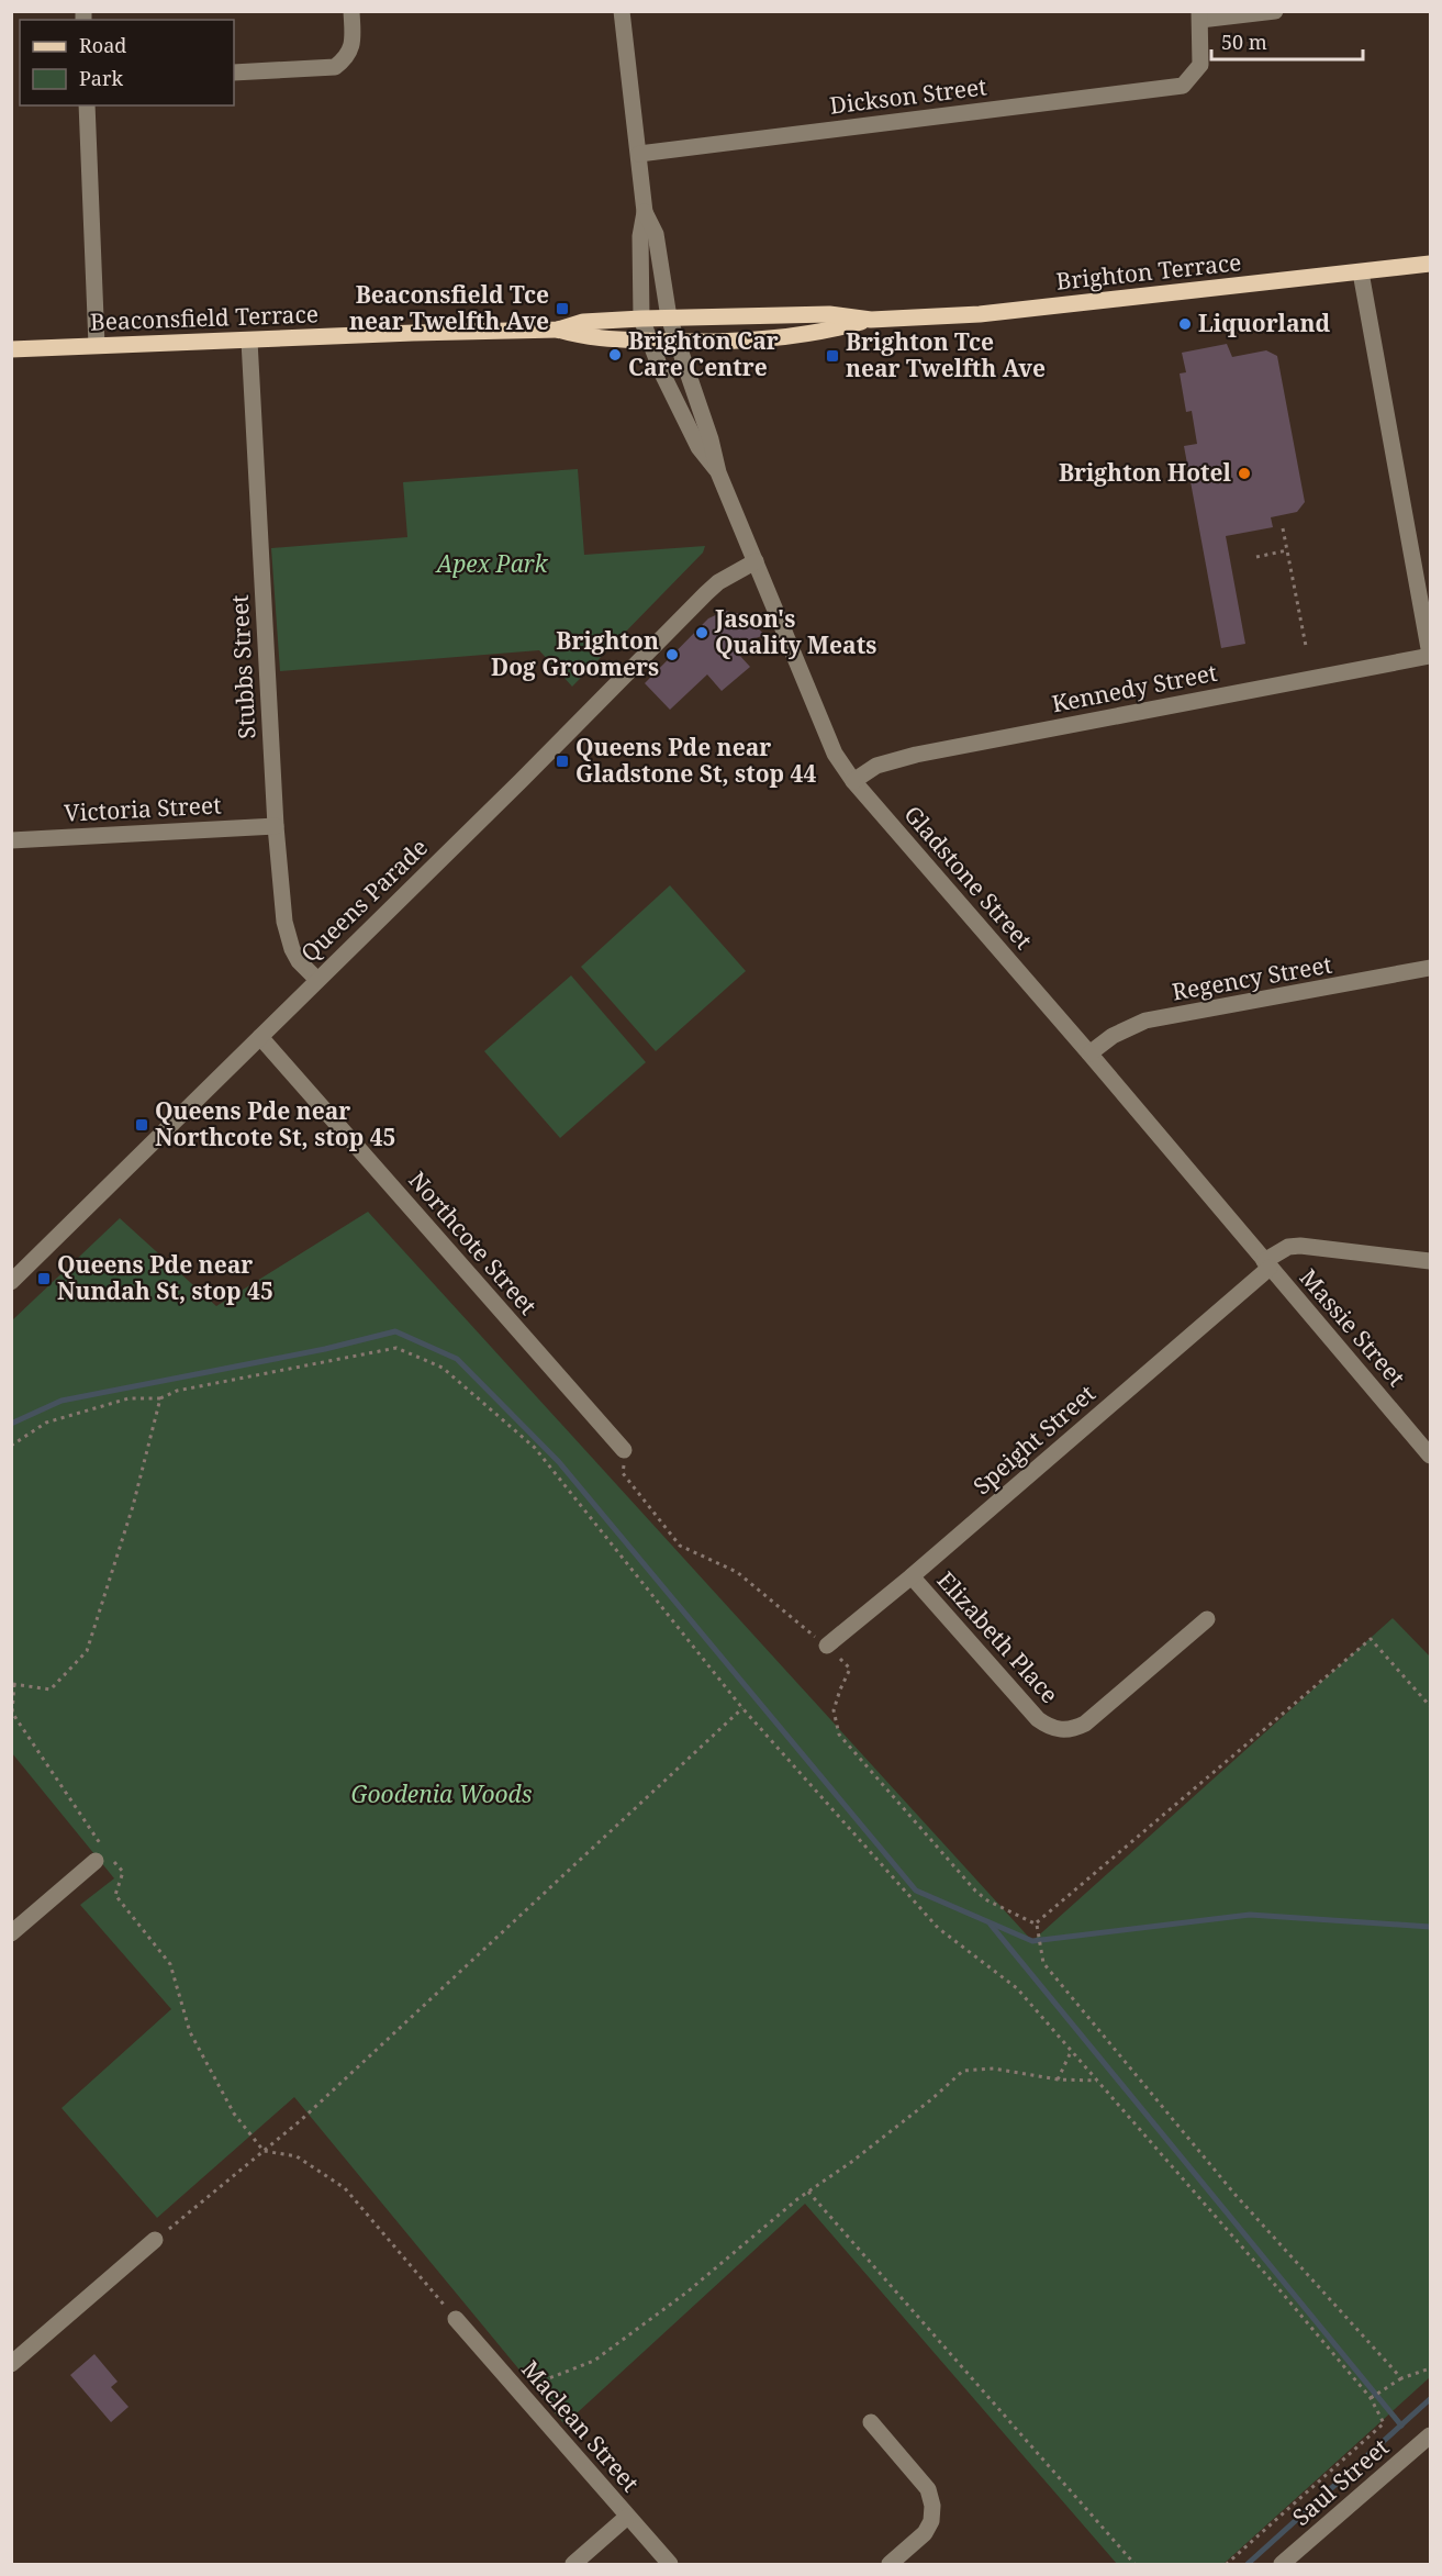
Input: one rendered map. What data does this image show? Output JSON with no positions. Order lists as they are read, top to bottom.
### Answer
{
  "streets": {
    "main road": ["Brighton Terrace", "Beaconsfield Terrace"],
    "street": [
      "Dickson Street",
      "Stubbs Street",
      "Kennedy Street",
      "Victoria Street",
      "Gladstone Street",
      "Queens Parade",
      "Regency Street",
      "Northcote Street",
      "Massie Street",
      "Speight Street",
      "Elizabeth Place",
      "Maclean Street",
      "Saul Street"
    ]
  },
  "crossings": [
    ["Brighton Terrace", "Beaconsfield Terrace"],
    ["Brighton Terrace", "Gladstone Street"],
    ["Beaconsfield Terrace", "Stubbs Street"],
    ["Beaconsfield Terrace", "Gladstone Street"],
    ["Stubbs Street", "Victoria Street"],
    ["Stubbs Street", "Queens Parade"],
    ["Kennedy Street", "Gladstone Street"],
    ["Gladstone Street", "Queens Parade"],
    ["Gladstone Street", "Regency Street"],
    ["Gladstone Street", "Massie Street"],
    ["Gladstone Street", "Speight Street"],
    ["Queens Parade", "Northcote Street"],
    ["Massie Street", "Speight Street"],
    ["Speight Street", "Elizabeth Place"]
  ],
  "parks": ["Apex Park", "Goodenia Woods"],
  "places": {
    "transit": [
      "Beaconsfield Tce near Twelfth Ave",
      "Brighton Tce near Twelfth Ave",
      "Queens Pde near Gladstone St, stop 44",
      "Queens Pde near Northcote St, stop 45",
      "Queens Pde near Nundah St, stop 45"
    ],
    "other": [
      "Liquorland",
      "Brighton Car Care Centre",
      "Brighton Hotel",
      "Jason's Quality Meats",
      "Brighton Dog Groomers"
    ]
  },
  "legend": ["Road", "Park"],
  "scale_bar": "50 m"
}
